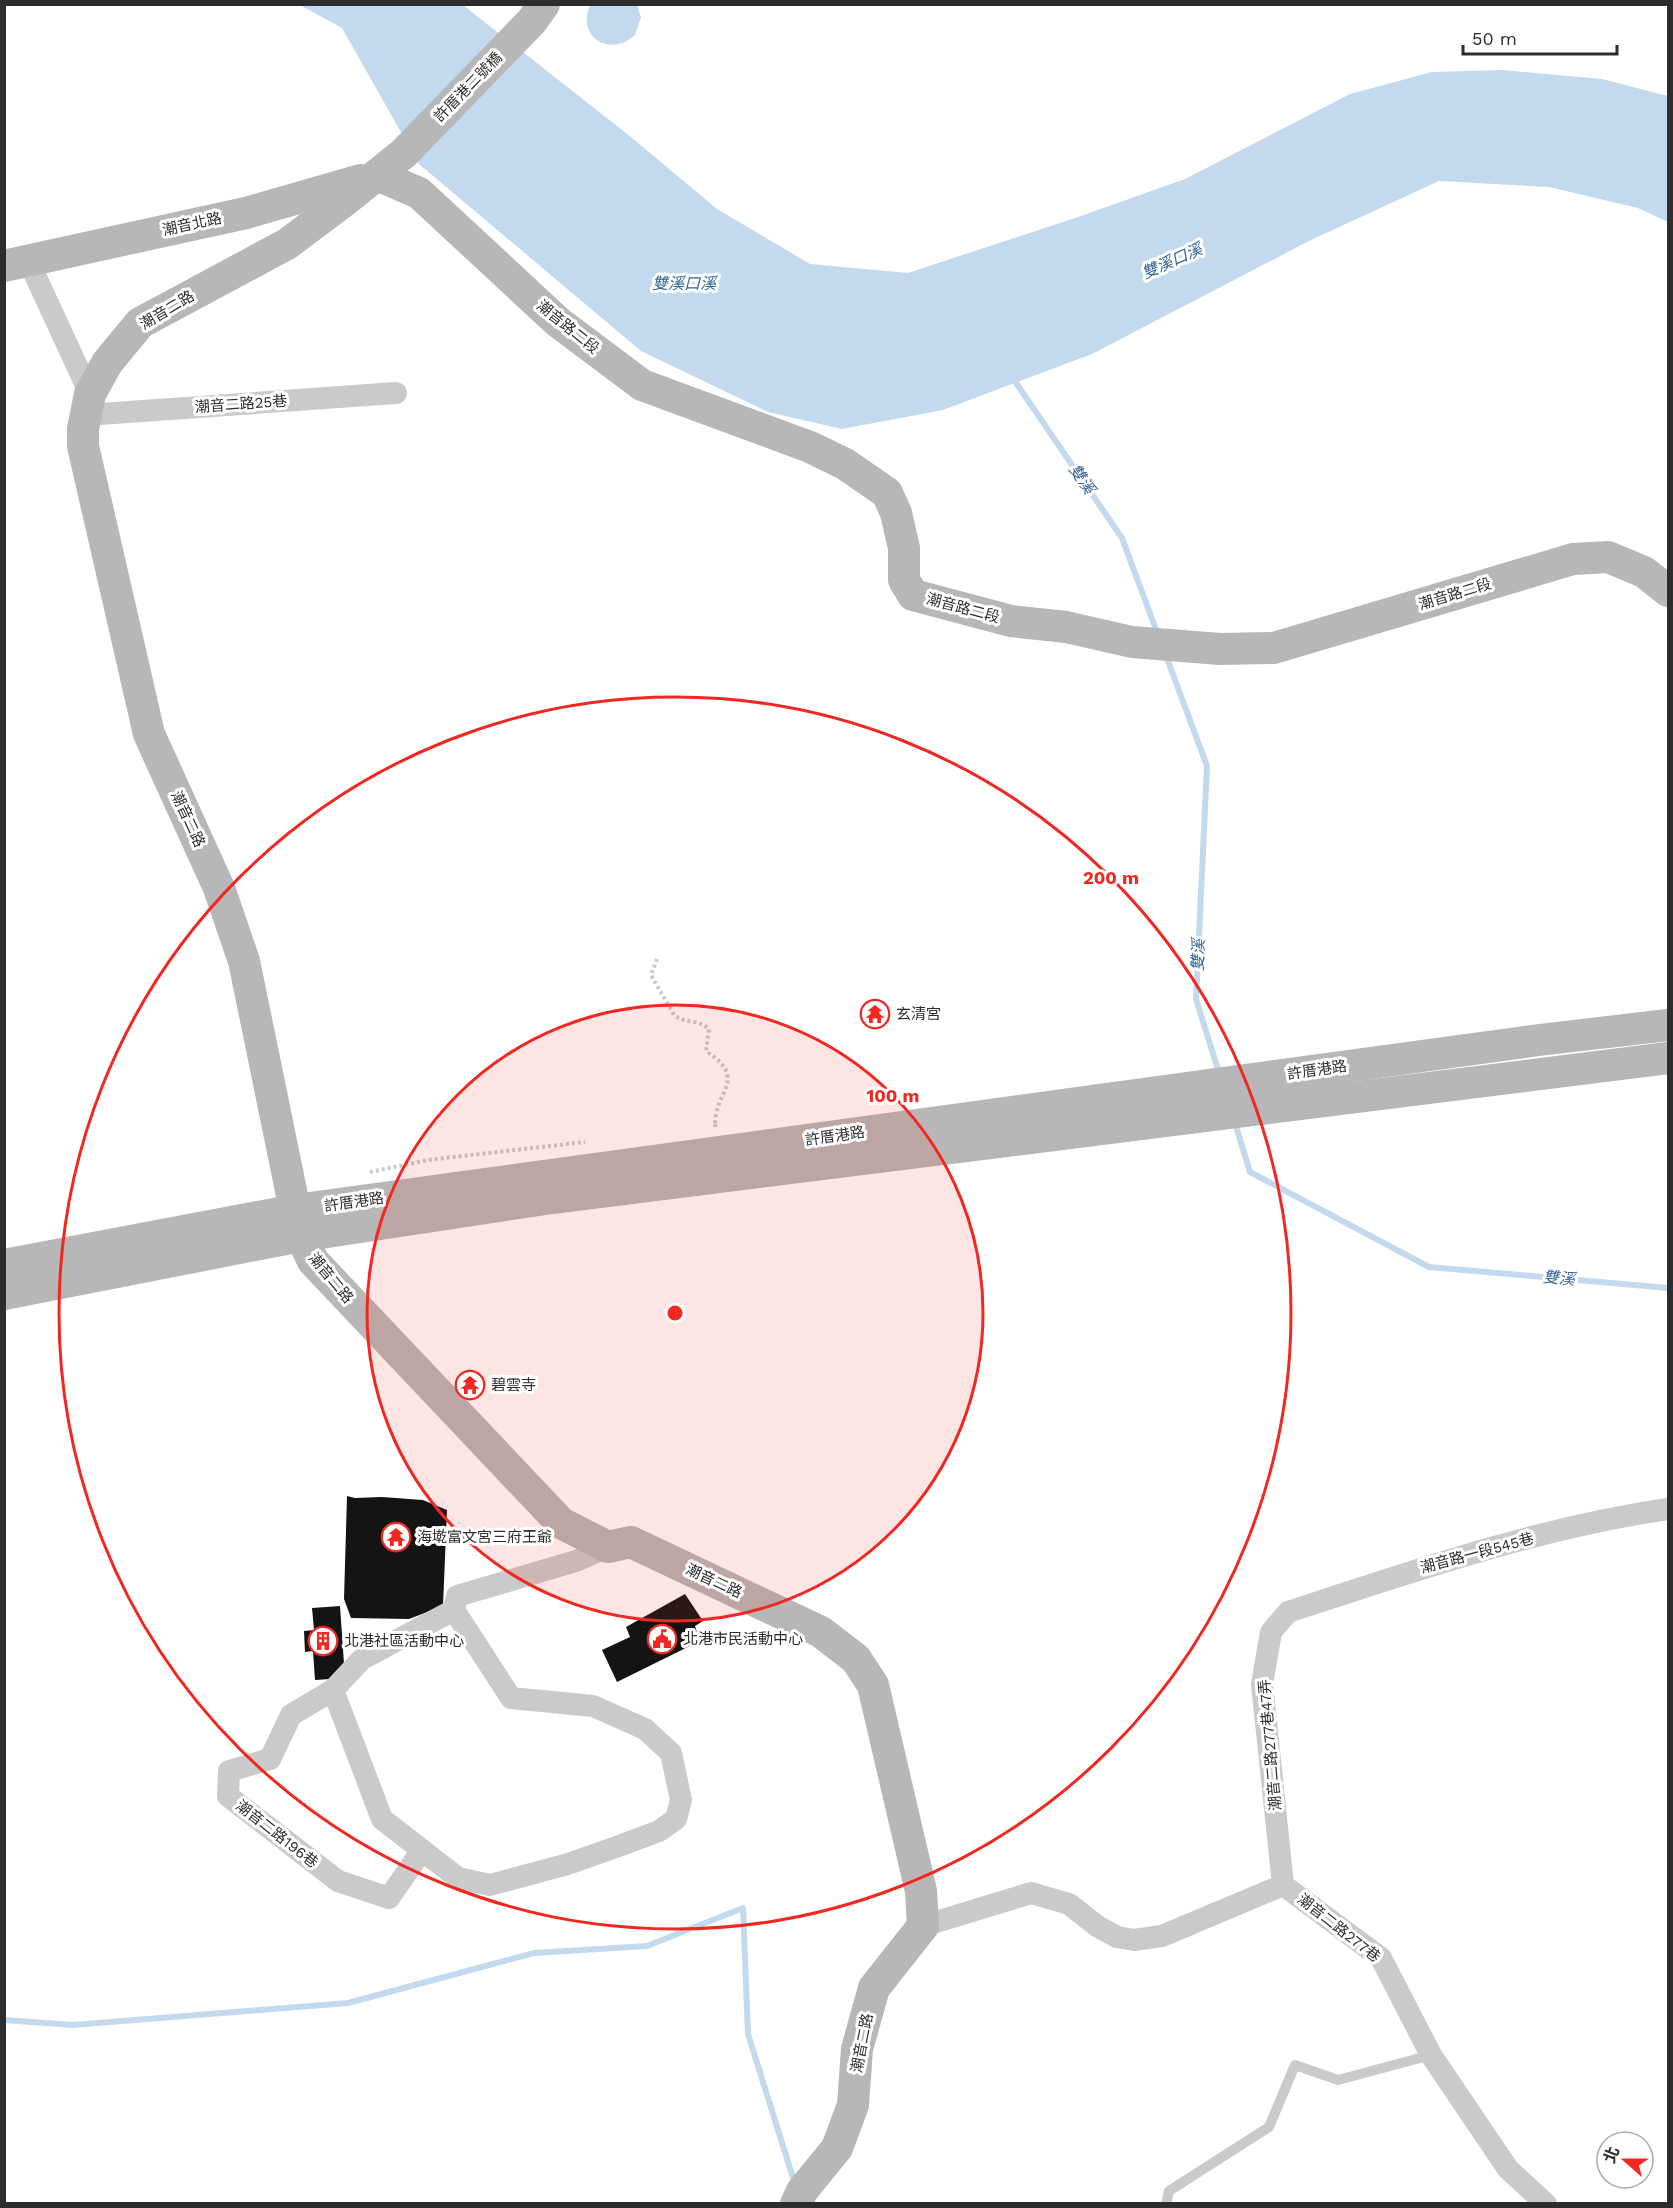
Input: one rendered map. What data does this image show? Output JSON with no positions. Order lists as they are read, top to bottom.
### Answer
{
  "streets": {
    "street": [
      "許厝港二號橋",
      "潮音北路",
      "潮音二路",
      "潮音路二段",
      "潮音二路25巷",
      "許厝港路",
      "潮音路一段545巷",
      "潮音二路277巷47弄",
      "潮音二路196巷",
      "潮音二路277巷"
    ]
  },
  "crossings": [
    ["許厝港二號橋", "潮音二路"],
    ["潮音北路", "潮音二路"],
    ["潮音北路", "潮音路二段"],
    ["潮音二路", "潮音路二段"],
    ["潮音二路", "潮音二路25巷"],
    ["潮音二路", "許厝港路"],
    ["潮音二路", "潮音二路196巷"],
    ["潮音二路", "潮音二路277巷"],
    ["潮音路一段545巷", "潮音二路277巷47弄"],
    ["潮音二路277巷47弄", "潮音二路277巷"]
  ],
  "water": ["雙溪口溪", "雙溪"],
  "places": {
    "temple": ["玄清宮", "碧雲寺", "海墘富文宮三府王爺"],
    "public building": ["北港市民活動中心"],
    "building": ["北港社區活動中心"]
  },
  "scale_bar": "50 m",
  "north": "left",
  "rings": ["200 m", "100 m"]
}
